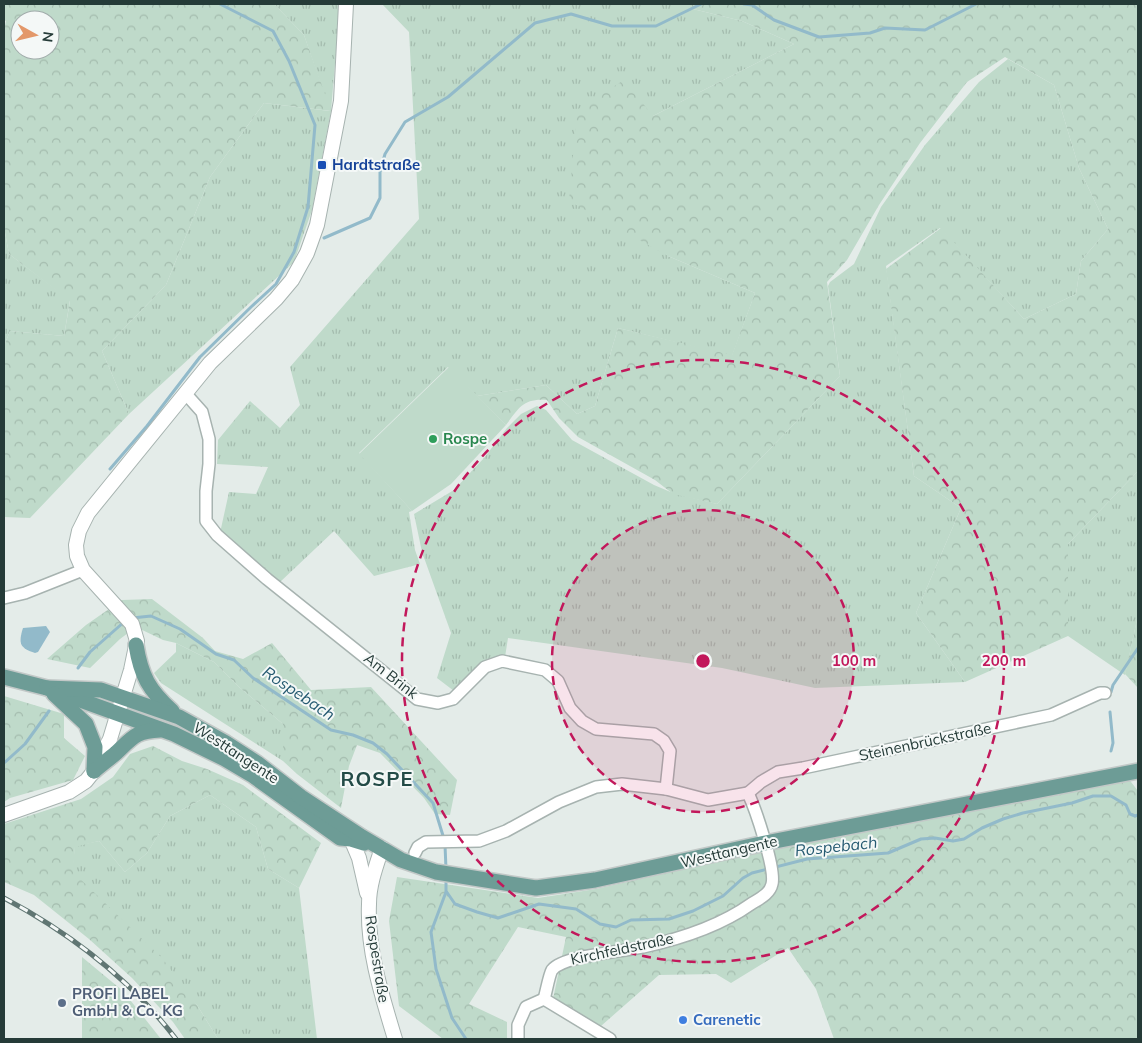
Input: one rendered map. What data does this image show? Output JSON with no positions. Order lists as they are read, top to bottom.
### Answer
{
  "streets": {
    "main road": ["Westtangente"],
    "street": [
      "Am Brink",
      "Steinenbrückstraße",
      "Kirchfeldstraße",
      "Rospestraße"
    ]
  },
  "crossings": [
    ["Am Brink", "Steinenbrückstraße"],
    ["Westtangente", "Kirchfeldstraße"],
    ["Westtangente", "Rospestraße"]
  ],
  "districts": ["ROSPE"],
  "water": ["Rospebach"],
  "places": {
    "transit": ["Hardtstraße"],
    "other": ["Rospe", "PROFI LABEL GmbH & Co. KG", "Carenetic"]
  },
  "north": "right",
  "rings": ["100 m", "200 m"]
}
